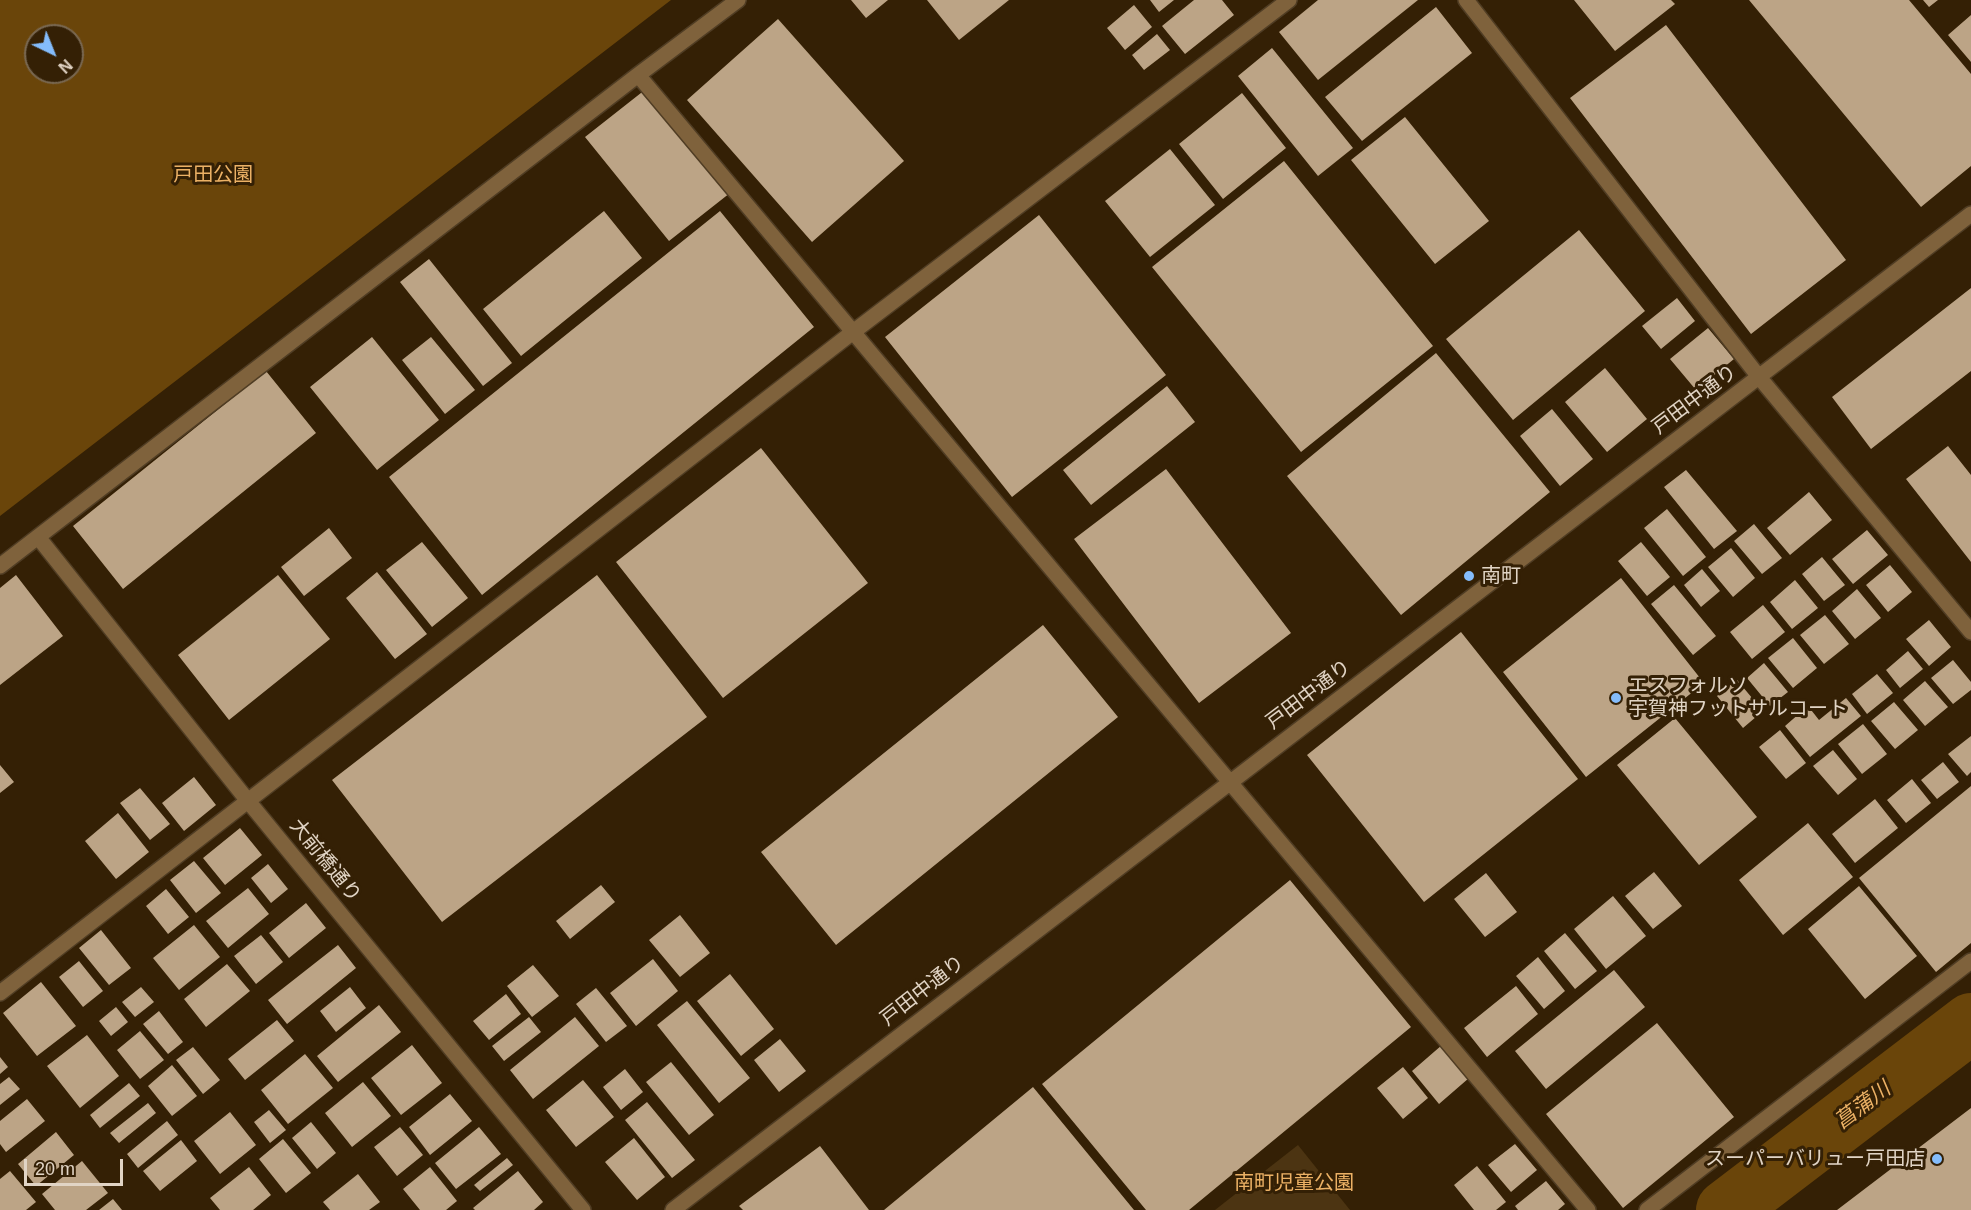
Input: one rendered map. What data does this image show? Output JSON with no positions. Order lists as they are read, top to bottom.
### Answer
{
  "streets": {
    "street": ["戸田中通り", "大前橋通り"]
  },
  "water": ["菖蒲川"],
  "parks": ["戸田公園", "南町児童公園"],
  "places": ["南町", "エスフォルソ 宇賀神フットサルコート", "スーパーバリュー戸田店"],
  "scale_bar": "20 m",
  "north": "bottom right"
}
